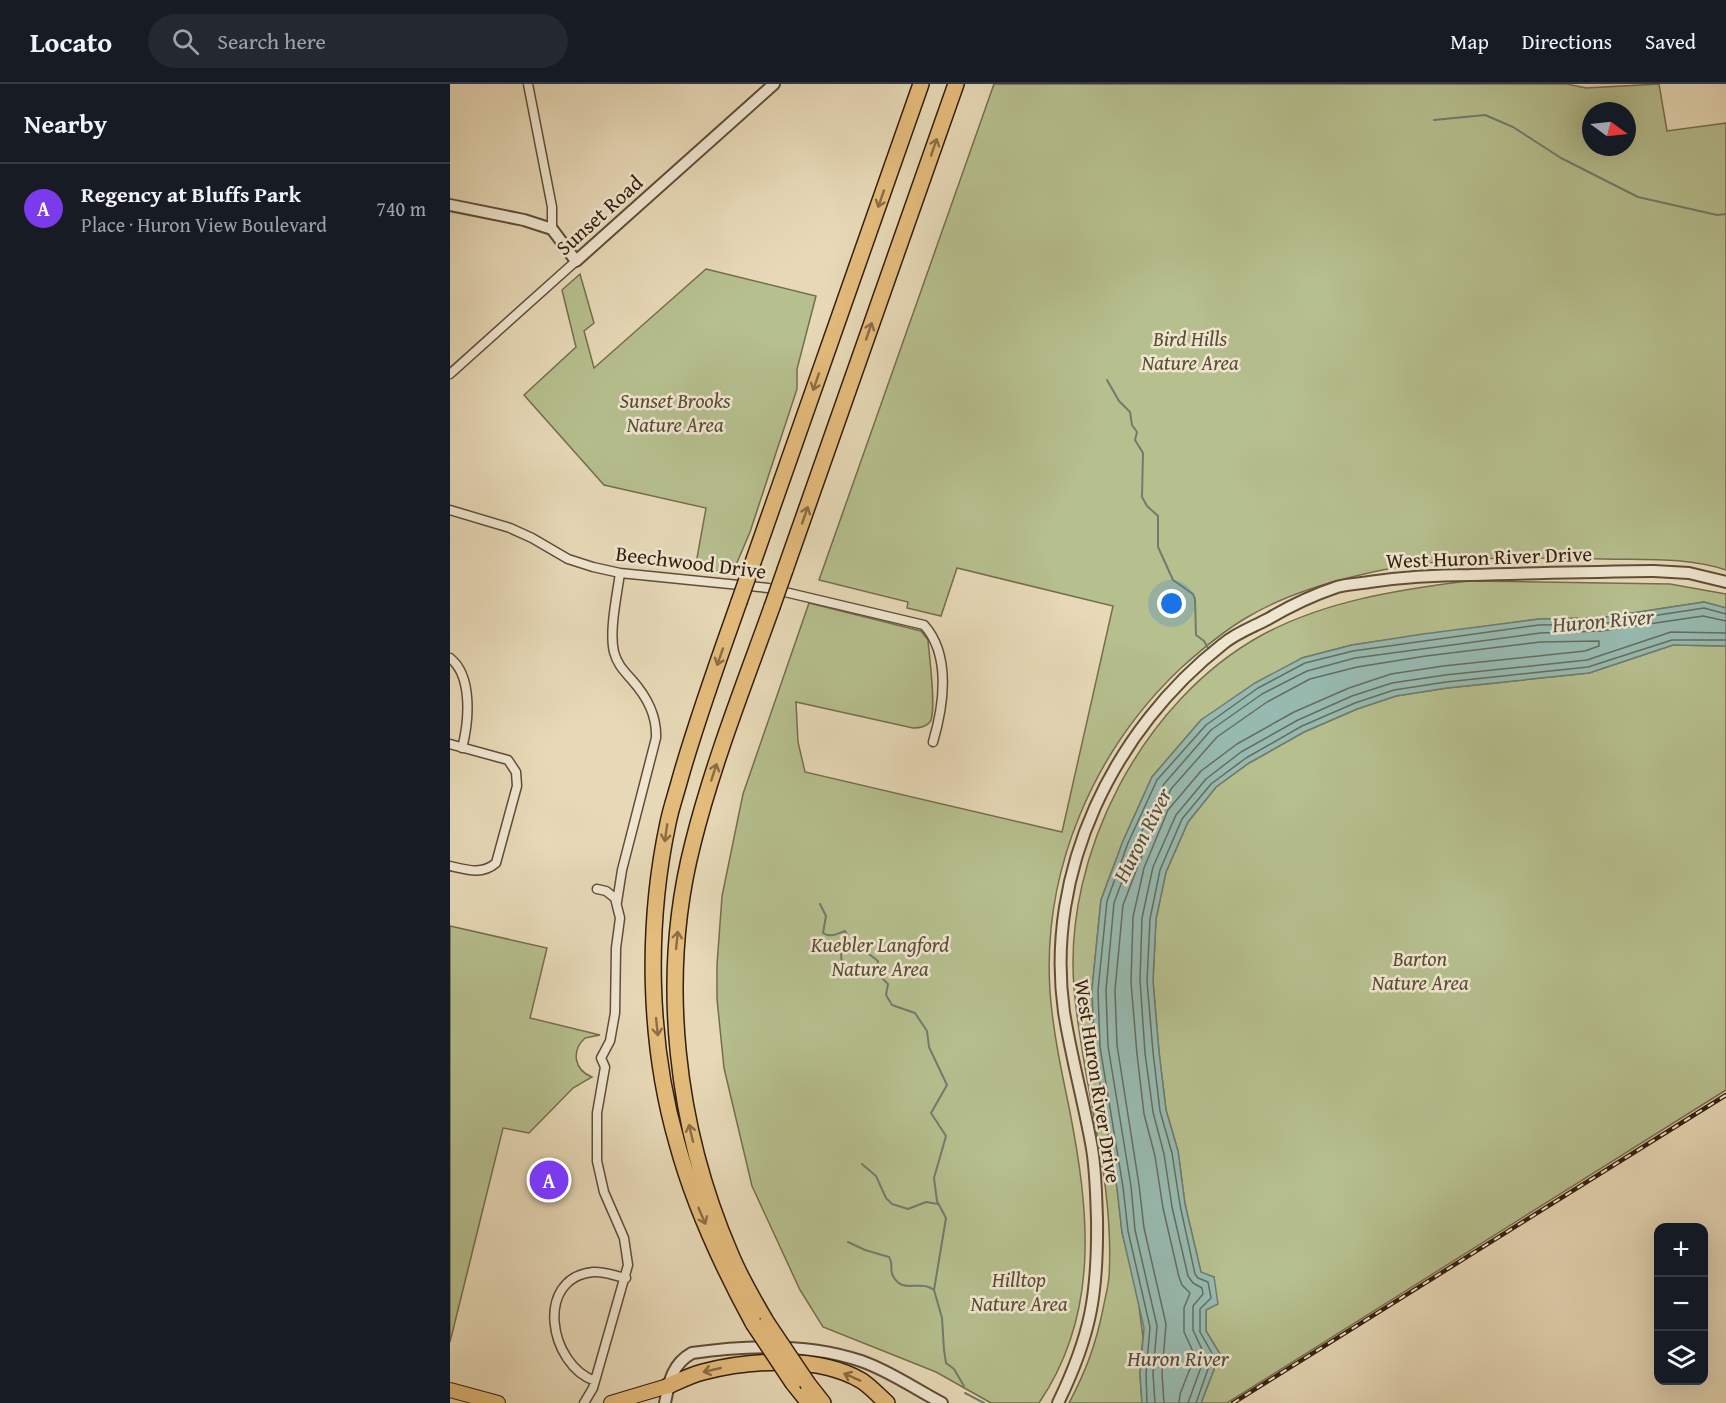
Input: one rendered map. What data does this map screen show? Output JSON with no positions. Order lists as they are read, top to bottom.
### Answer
{
  "streets": {
    "street": ["Sunset Road", "West Huron River Drive", "Beechwood Drive"]
  },
  "water": ["Huron River"],
  "parks": [
    "Bird Hills Nature Area",
    "Sunset Brooks Nature Area",
    "Kuebler Langford Nature Area",
    "Barton Nature Area",
    "Hilltop Nature Area"
  ],
  "north": "right",
  "page": {
    "header": "Locato",
    "search": "Search here",
    "nav": ["Map", "Directions", "Saved"],
    "heading": "Nearby",
    "list": [
      {
        "mark": "A",
        "name": "Regency at Bluffs Park",
        "note": "Place · Huron View Boulevard",
        "value": "740 m"
      }
    ],
    "pins": "A",
    "map_buttons": ["+", "−"]
  }
}
